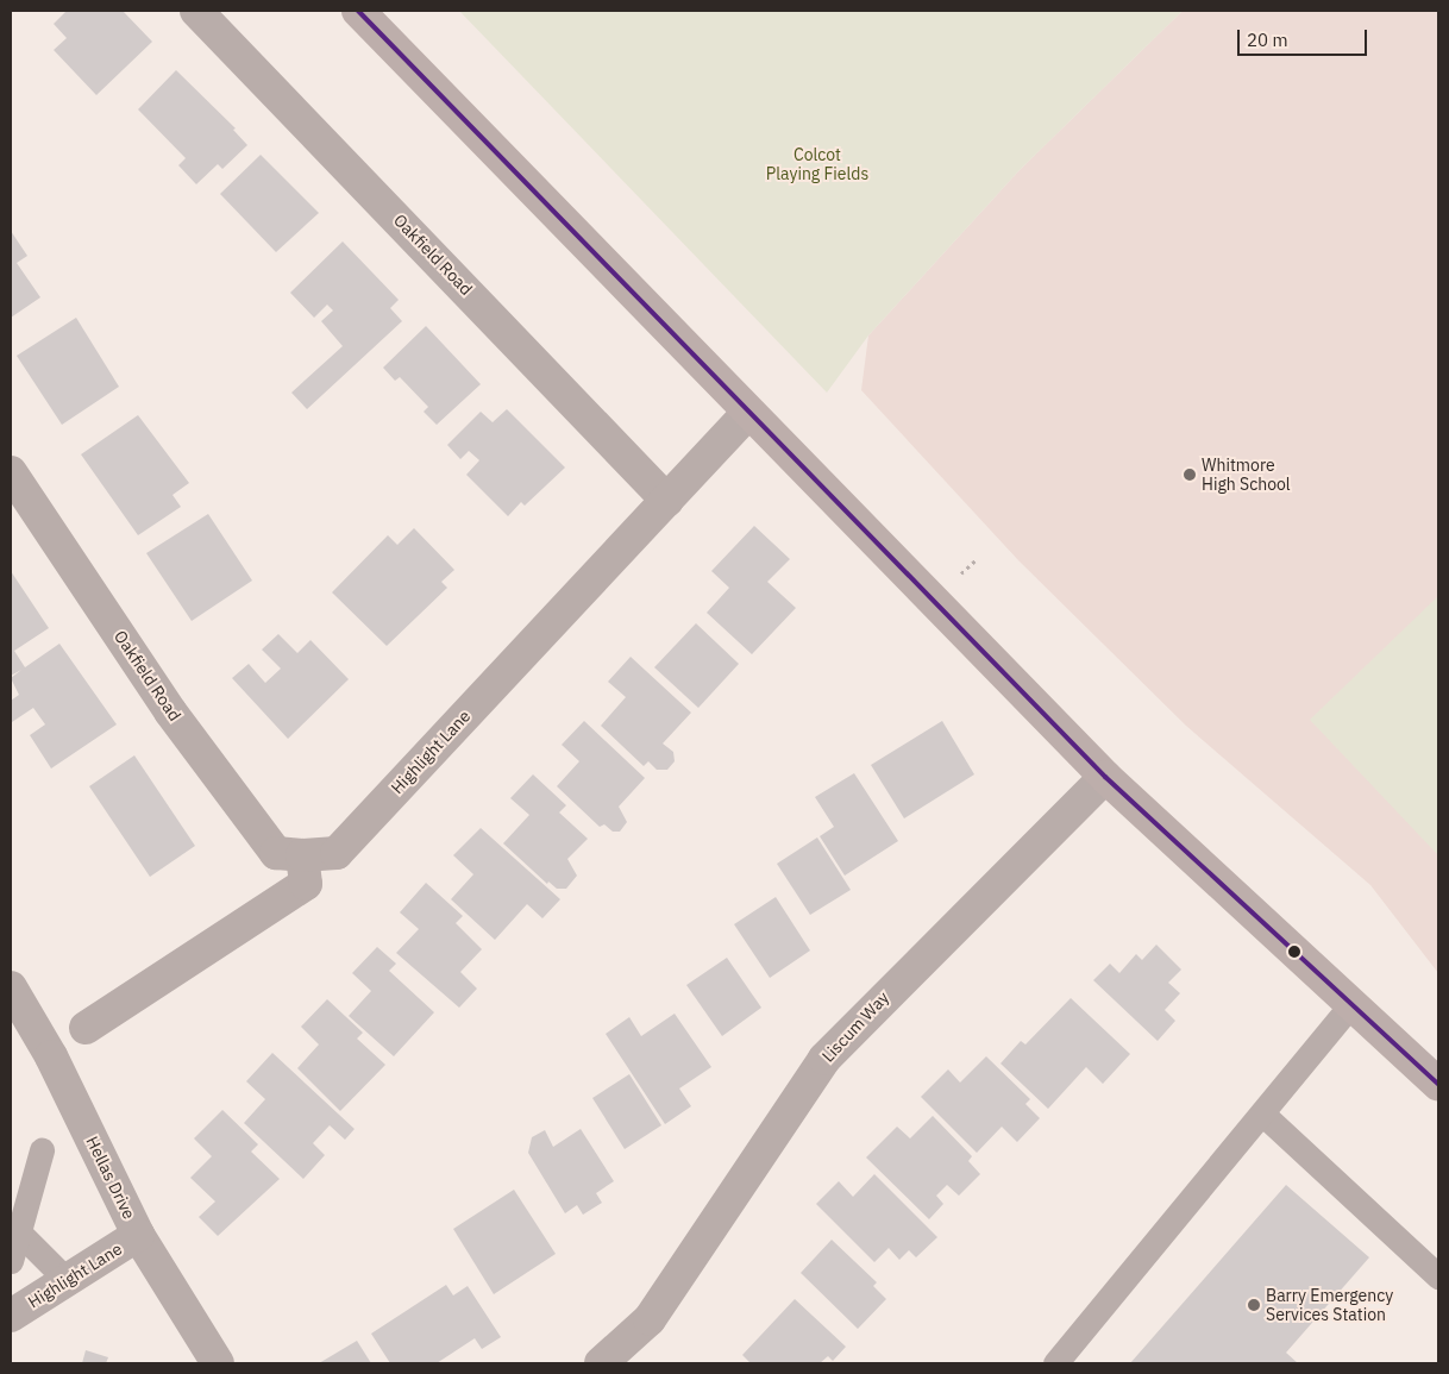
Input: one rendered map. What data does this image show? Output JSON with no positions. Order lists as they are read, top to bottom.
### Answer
{
  "streets": {
    "street": [
      "Oakfield Road",
      "Highlight Lane",
      "Liscum Way",
      "Hellas Drive"
    ]
  },
  "crossings": [
    ["Oakfield Road", "Highlight Lane"],
    ["Highlight Lane", "Hellas Drive"]
  ],
  "parks": ["Colcot Playing Fields"],
  "places": ["Whitmore High School", "Barry Emergency Services Station"],
  "scale_bar": "20 m"
}
